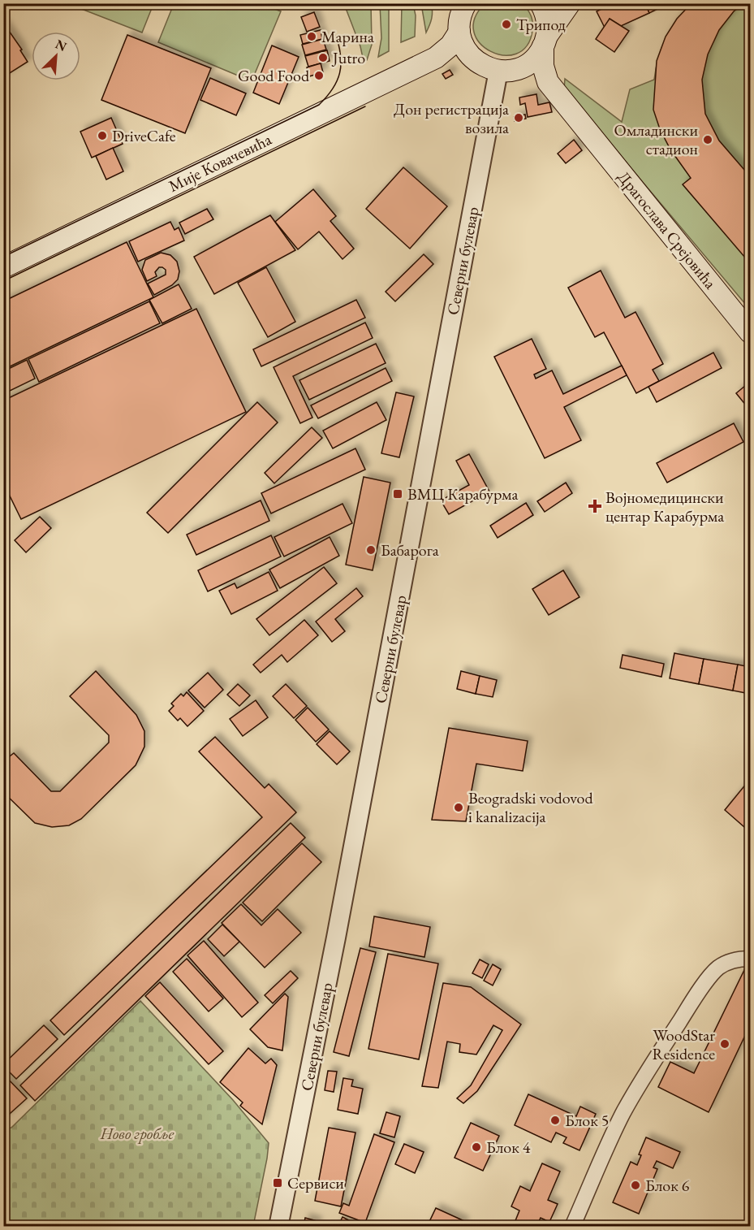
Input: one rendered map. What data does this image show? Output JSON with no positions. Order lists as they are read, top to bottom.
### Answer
{
  "streets": {
    "main road": ["Мије Ковачевића", "Драгослава Срејовића"],
    "street": ["Северни булевар"]
  },
  "crossings": [
    ["Мије Ковачевића", "Драгослава Срејовића"],
    ["Мије Ковачевића", "Северни булевар"],
    ["Драгослава Срејовића", "Северни булевар"]
  ],
  "parks": ["Ново гробље"],
  "places": {
    "other": [
      "Трипод",
      "Марина",
      "Jutro",
      "Good Food",
      "Дон регистрација возила",
      "DriveCafe",
      "Омладински стадион",
      "Бабарога",
      "Beogradski vodovod i kanalizacija",
      "WoodStar Residence",
      "Блок 5",
      "Блок 4",
      "Блок 6"
    ],
    "transit": ["ВМЦ Карабурма", "Сервиси"],
    "health": ["Војномедицински центар Карабурма"]
  },
  "north": "top right"
}
